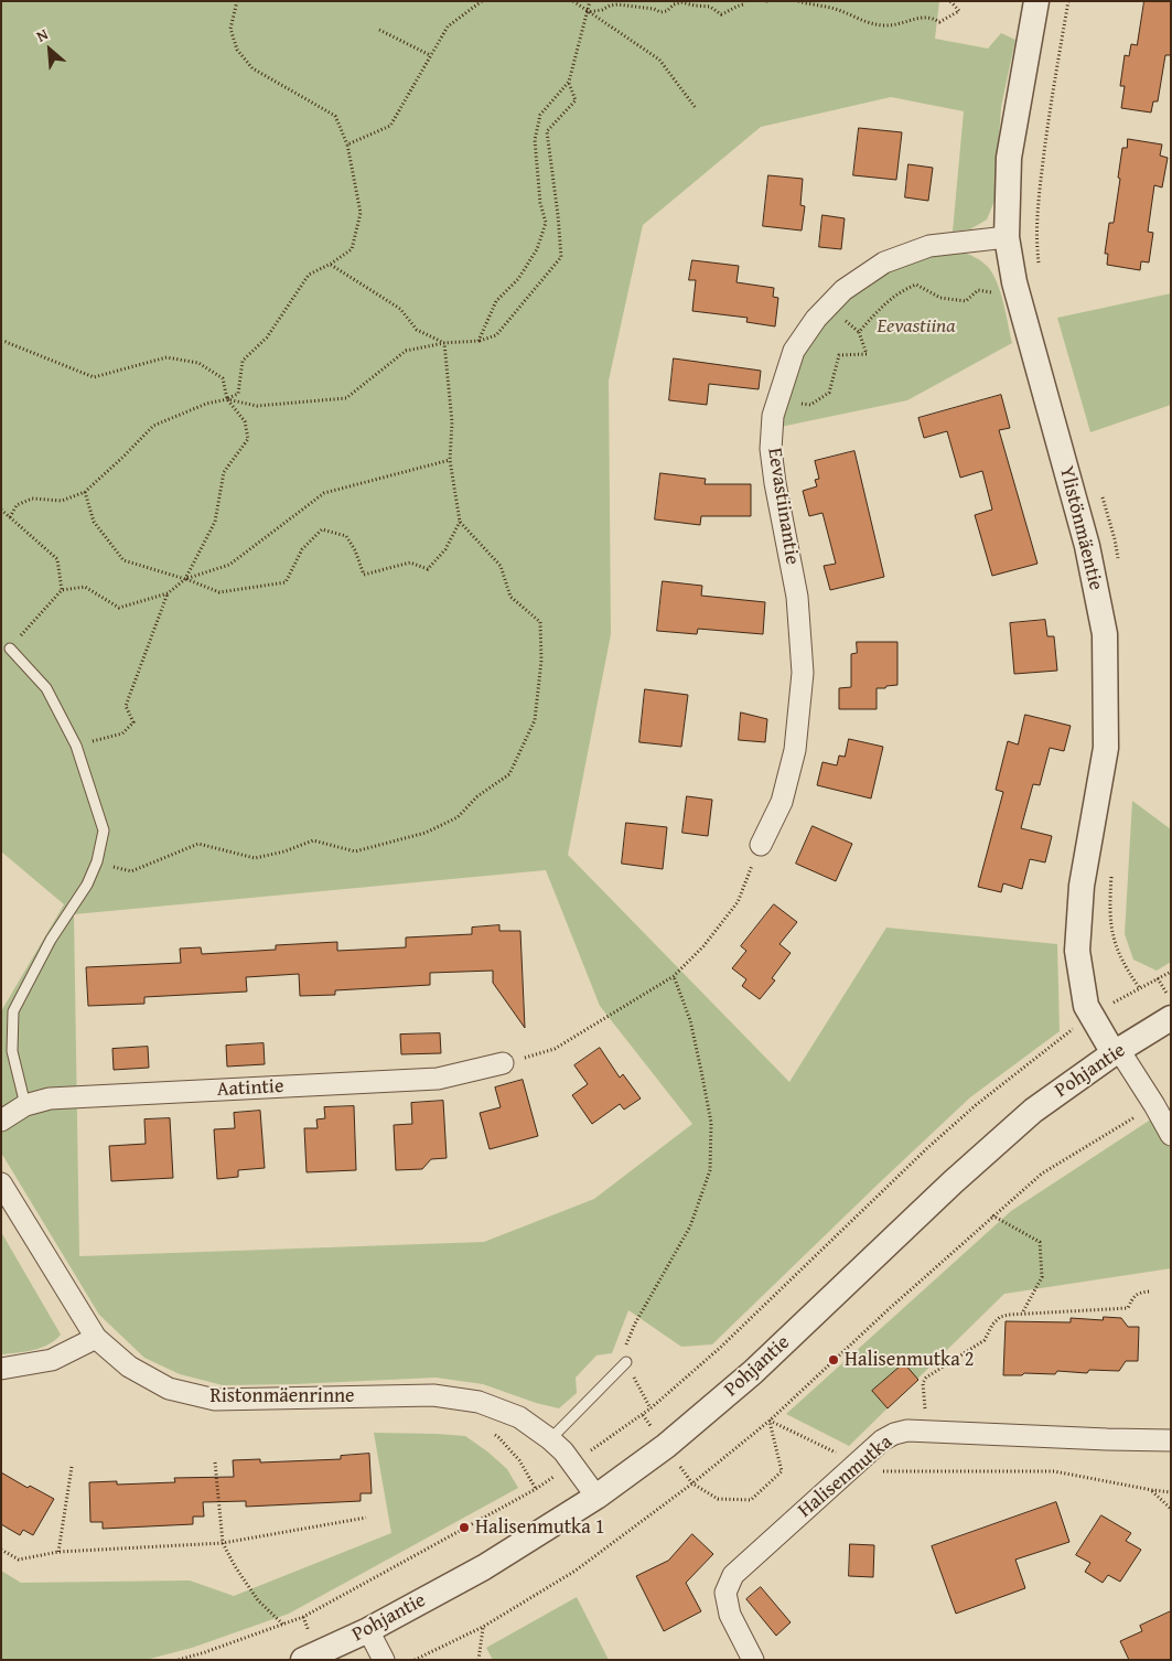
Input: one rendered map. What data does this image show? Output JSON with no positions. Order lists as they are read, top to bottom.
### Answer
{
  "streets": {
    "street": [
      "Eevastiinantie",
      "Ylistönmäentie",
      "Pohjantie",
      "Aatintie",
      "Ristonmäenrinne",
      "Halisenmutka"
    ]
  },
  "crossings": [
    ["Eevastiinantie", "Ylistönmäentie"],
    ["Ylistönmäentie", "Pohjantie"],
    ["Pohjantie", "Ristonmäenrinne"]
  ],
  "parks": ["Eevastiina"],
  "places": ["Halisenmutka 2", "Halisenmutka 1"],
  "north": "top left"
}
